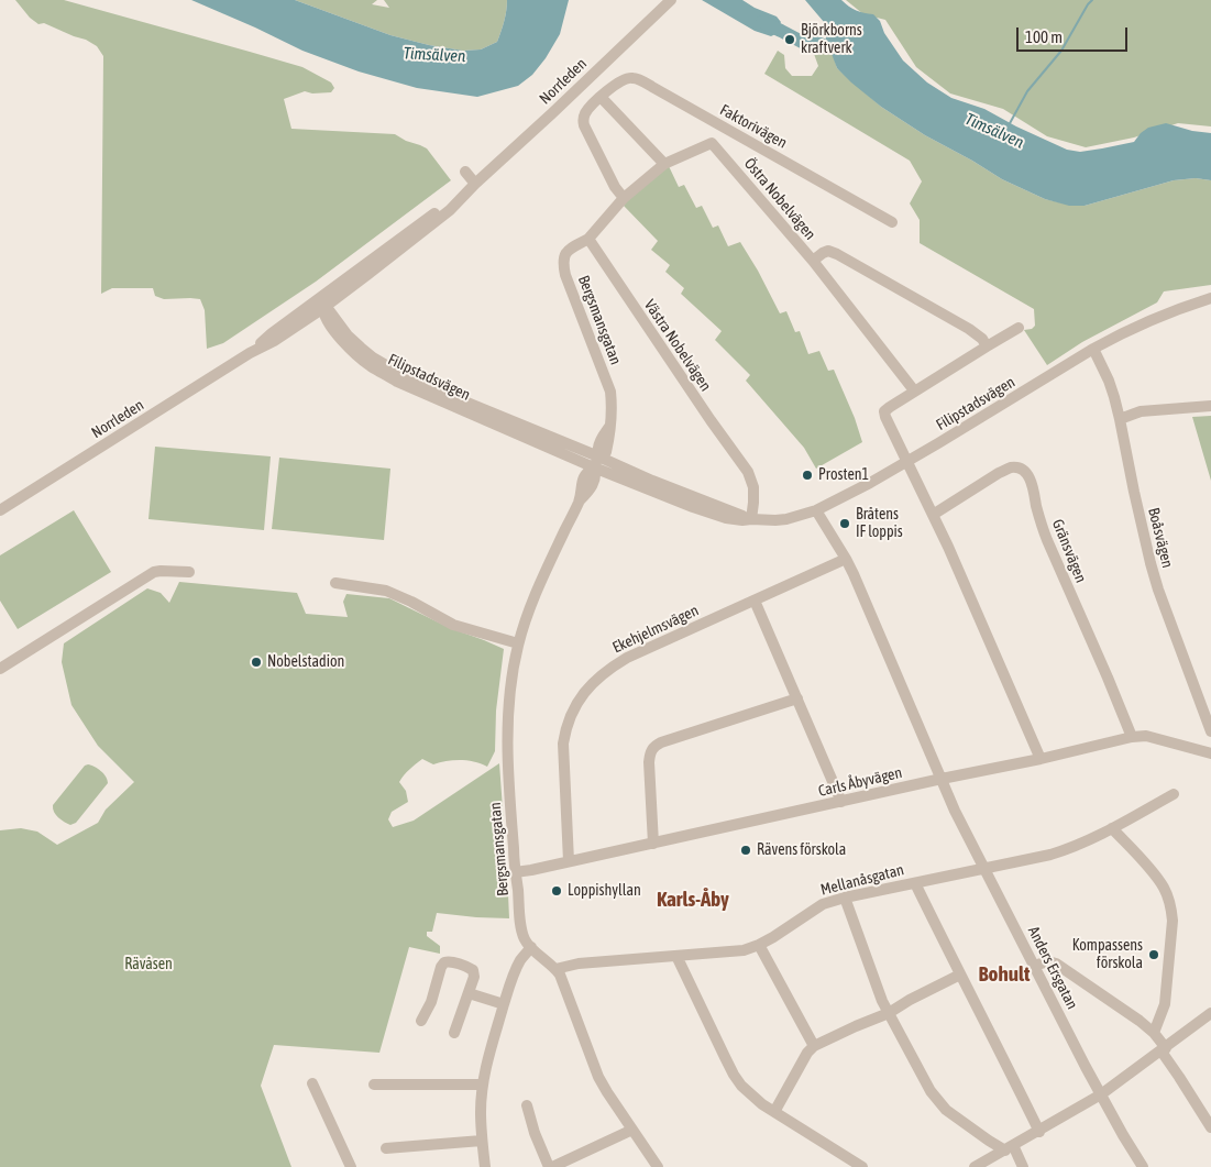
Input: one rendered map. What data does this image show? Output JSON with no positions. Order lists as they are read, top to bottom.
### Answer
{
  "streets": {
    "street": [
      "Norrleden",
      "Faktorivägen",
      "Östra Nobelvägen",
      "Bergsmansgatan",
      "Västra Nobelvägen",
      "Filipstadsvägen",
      "Boåsvägen",
      "Gränsvägen",
      "Ekehjelmsvägen",
      "Carls Åbyvägen",
      "Mellanåsgatan",
      "Anders Ersgatan"
    ]
  },
  "crossings": [
    ["Norrleden", "Filipstadsvägen"],
    ["Bergsmansgatan", "Västra Nobelvägen"],
    ["Bergsmansgatan", "Filipstadsvägen"],
    ["Bergsmansgatan", "Carls Åbyvägen"],
    ["Bergsmansgatan", "Mellanåsgatan"],
    ["Västra Nobelvägen", "Filipstadsvägen"],
    ["Filipstadsvägen", "Boåsvägen"],
    ["Filipstadsvägen", "Anders Ersgatan"],
    ["Gränsvägen", "Carls Åbyvägen"],
    ["Ekehjelmsvägen", "Carls Åbyvägen"],
    ["Ekehjelmsvägen", "Anders Ersgatan"],
    ["Carls Åbyvägen", "Anders Ersgatan"],
    ["Mellanåsgatan", "Anders Ersgatan"]
  ],
  "districts": ["Karls-Åby", "Bohult"],
  "water": ["Timsälven"],
  "parks": ["Rävåsen"],
  "places": [
    "Björkborns kraftverk",
    "Prosten1",
    "Bråtens IF loppis",
    "Nobelstadion",
    "Rävens förskola",
    "Loppishyllan",
    "Kompassens förskola"
  ],
  "scale_bar": "100 m"
}
